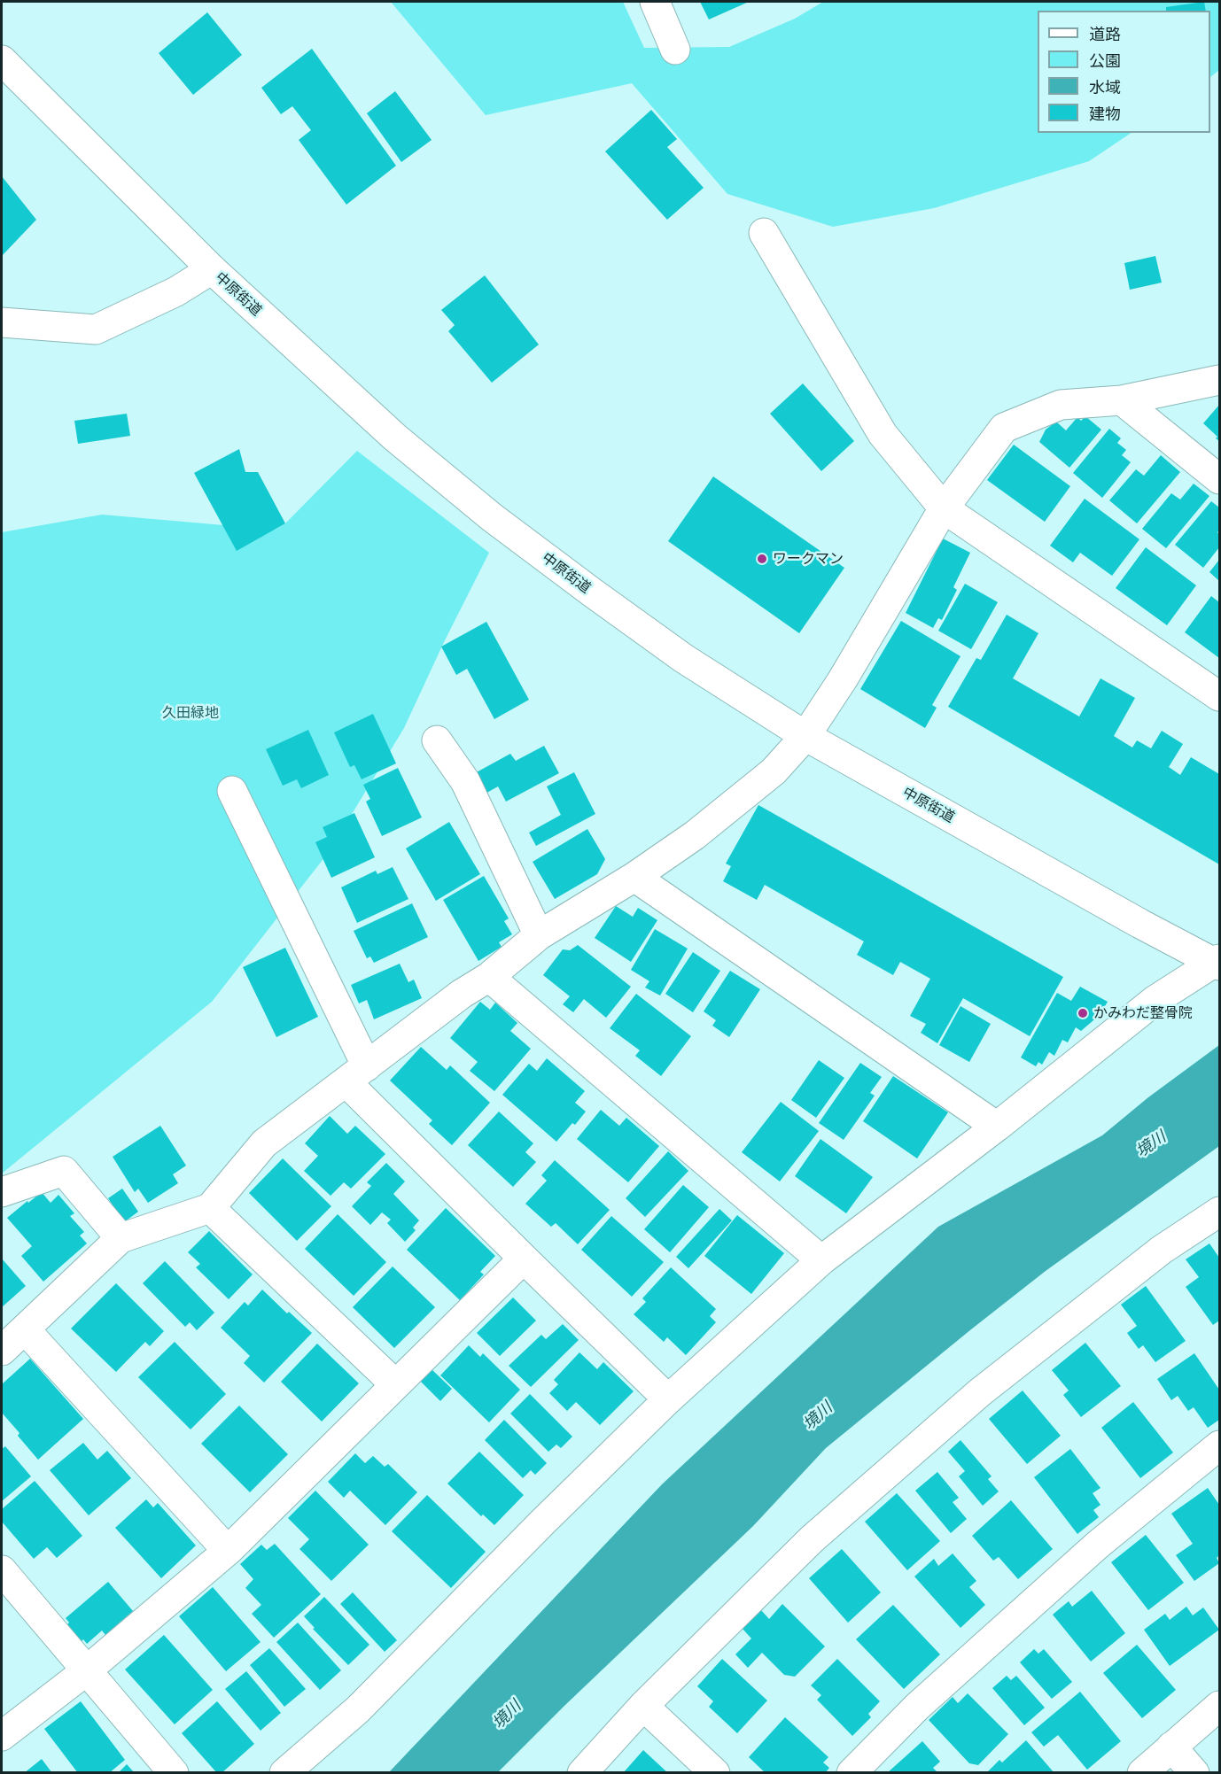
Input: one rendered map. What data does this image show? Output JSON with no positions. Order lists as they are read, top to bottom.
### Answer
{
  "streets": {
    "street": ["中原街道"]
  },
  "water": ["境川"],
  "parks": ["久田緑地"],
  "places": ["ワークマン", "かみわだ整骨院"],
  "legend": [
    "道路",
    "公園",
    "水域",
    "建物"
  ]
}
